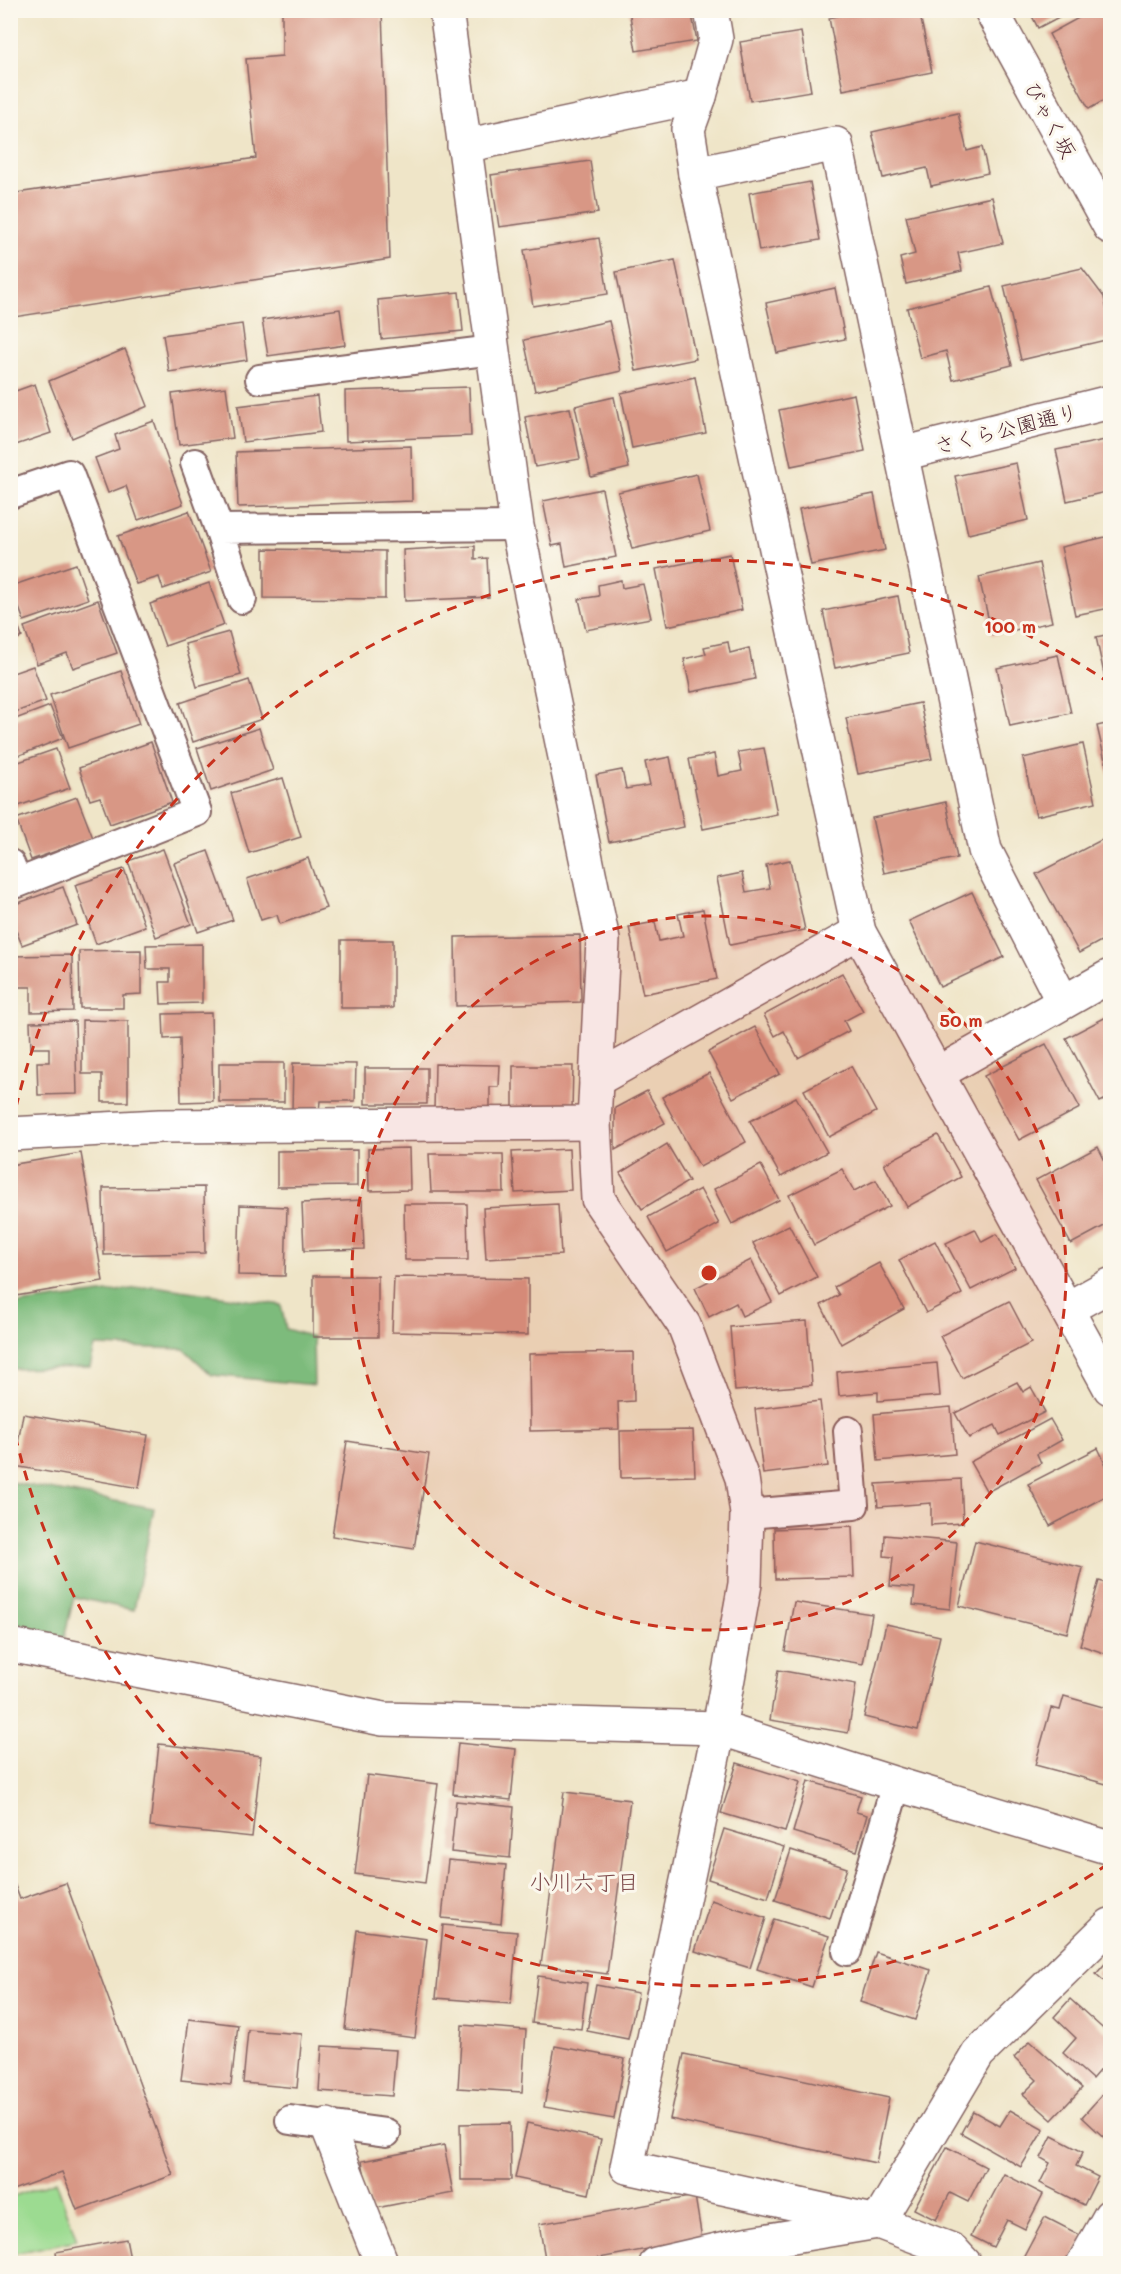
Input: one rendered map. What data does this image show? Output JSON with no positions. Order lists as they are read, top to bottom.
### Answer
{
  "streets": {
    "street": ["びゃく坂", "さくら公園通り"]
  },
  "districts": ["小川六丁目"],
  "rings": ["100 m", "50 m"]
}
